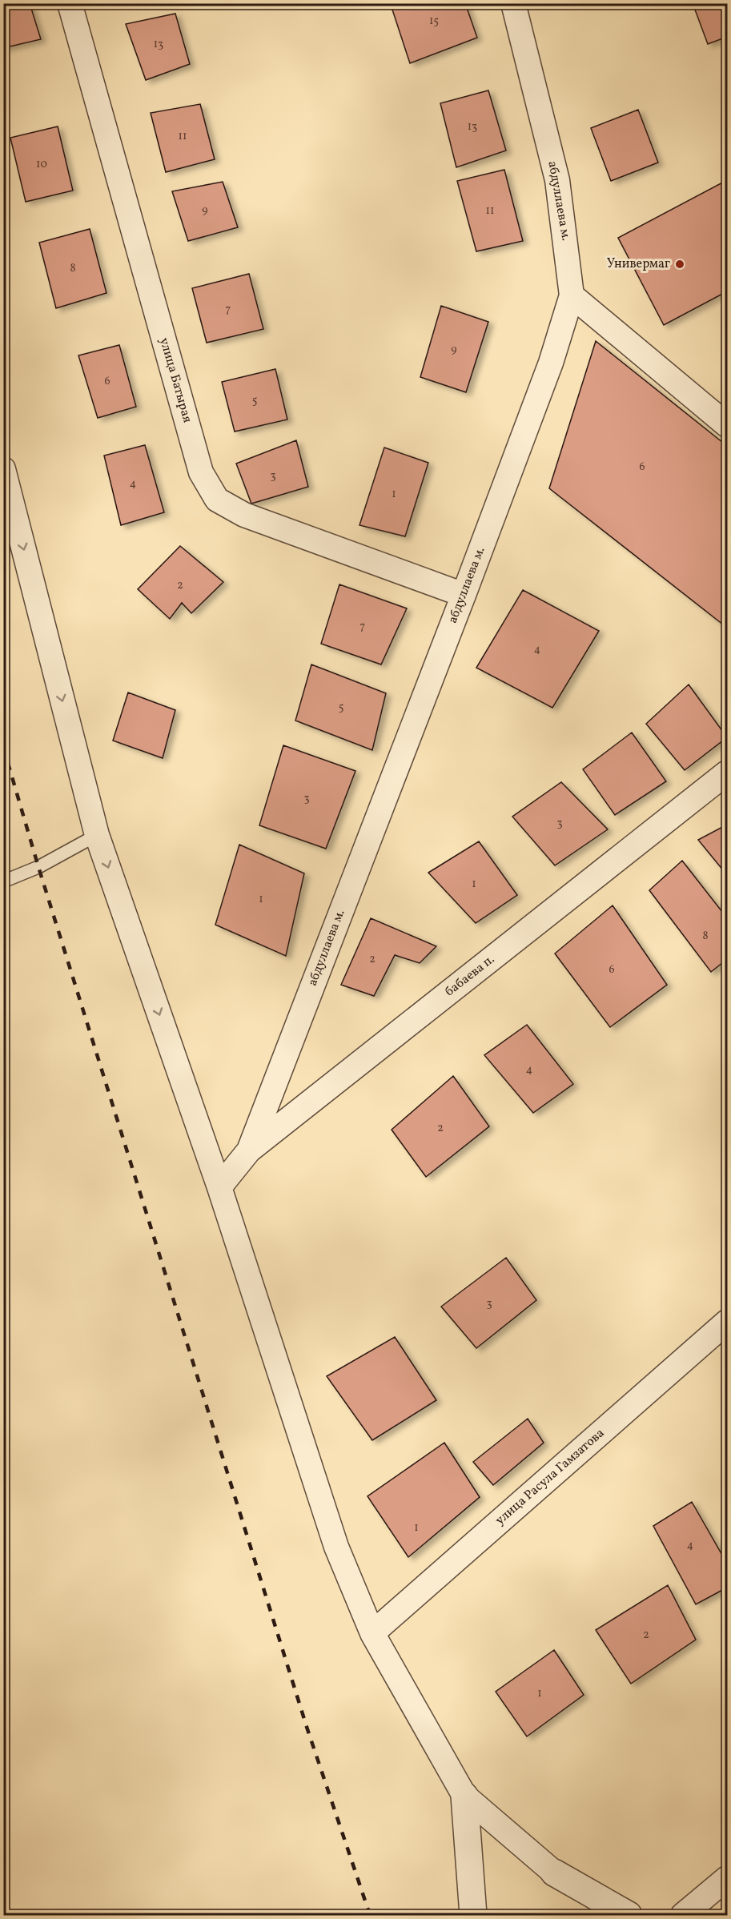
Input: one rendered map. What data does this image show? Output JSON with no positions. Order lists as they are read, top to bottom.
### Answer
{
  "streets": {
    "street": [
      "абдуллаева м.",
      "улица Батырая",
      "бабаева п.",
      "улица Расула Гамзатова"
    ]
  },
  "crossings": [
    ["абдуллаева м.", "улица Батырая"],
    ["абдуллаева м.", "бабаева п."]
  ],
  "places": ["Универмаг"],
  "house_numbers": [
    "15",
    "13",
    "13",
    "11",
    "10",
    "9",
    "11",
    "8",
    "7",
    "9",
    "6",
    "5",
    "6",
    "3",
    "4",
    "1",
    "2",
    "7",
    "4",
    "5",
    "3",
    "3",
    "1",
    "1",
    "8",
    "2",
    "6",
    "4",
    "2",
    "3",
    "1",
    "4",
    "2",
    "1"
  ]
}
